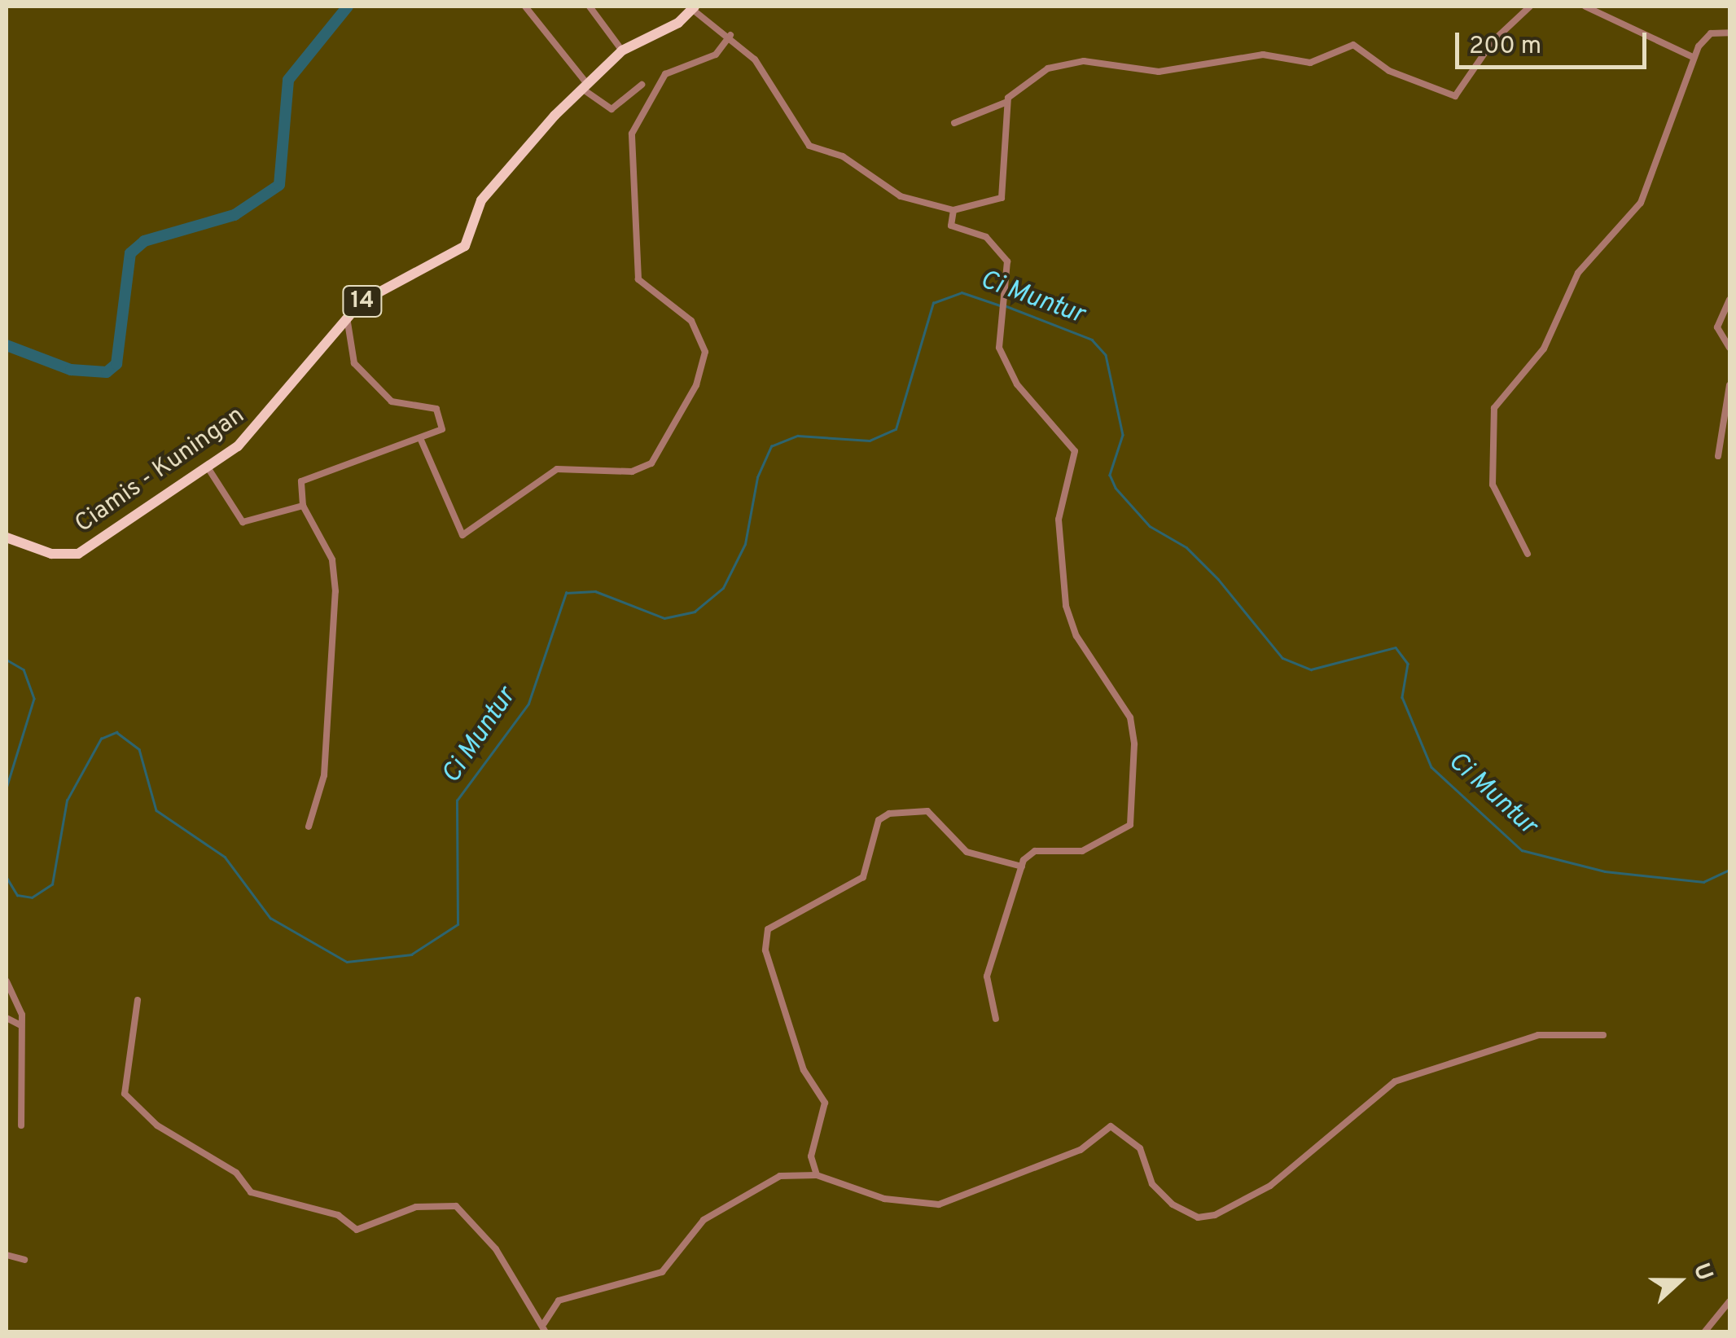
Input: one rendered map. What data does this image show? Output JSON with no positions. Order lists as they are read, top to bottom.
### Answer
{
  "streets": {
    "highway": ["14", "Ciamis - Kuningan"]
  },
  "water": ["Ci Muntur"],
  "scale_bar": "200 m",
  "north": "right"
}
